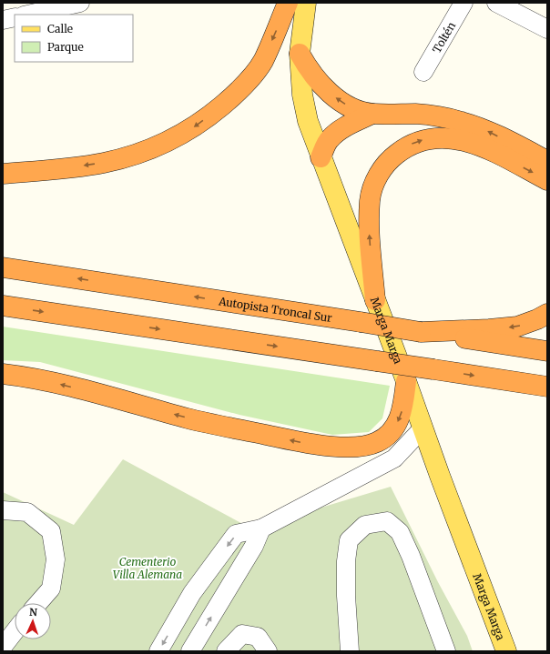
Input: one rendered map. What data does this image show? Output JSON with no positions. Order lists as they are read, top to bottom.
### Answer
{
  "streets": {
    "highway": ["Autopista Troncal Sur"],
    "main road": ["Marga Marga"],
    "street": ["Toltén"]
  },
  "parks": ["Cementerio Villa Alemana"],
  "legend": ["Calle", "Parque"],
  "north": "top"
}
